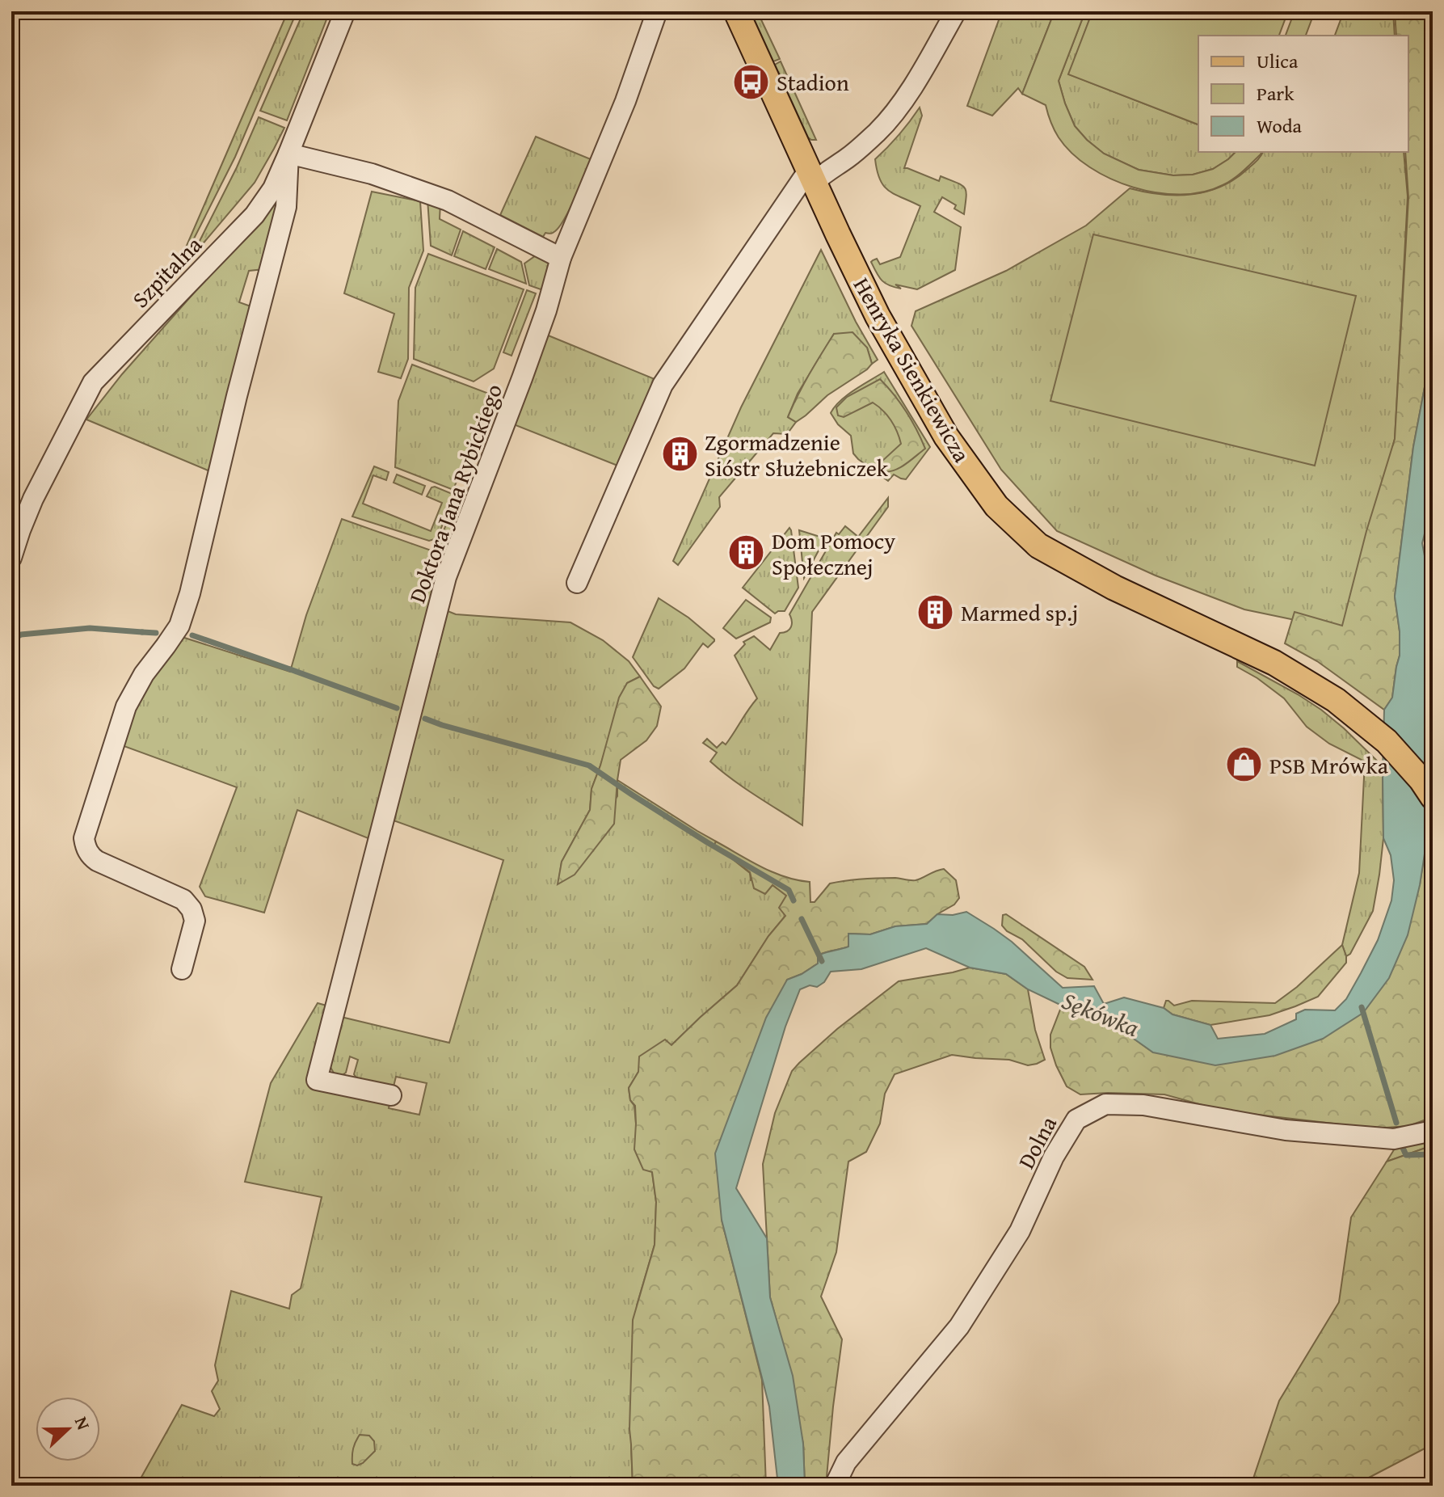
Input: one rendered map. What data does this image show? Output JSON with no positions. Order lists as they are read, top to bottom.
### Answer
{
  "streets": {
    "main road": ["Henryka Sienkiewicza"],
    "street": ["Szpitalna", "Doktora Jana Rybickiego", "Dolna"]
  },
  "water": ["Sękówka"],
  "places": {
    "bus stop": ["Stadion"],
    "building": ["Zgormadzenie Sióstr Służebniczek", "Dom Pomocy Społecznej", "Marmed sp.j"],
    "shop": ["PSB Mrówka"]
  },
  "legend": ["Ulica", "Park", "Woda"],
  "north": "right"
}
